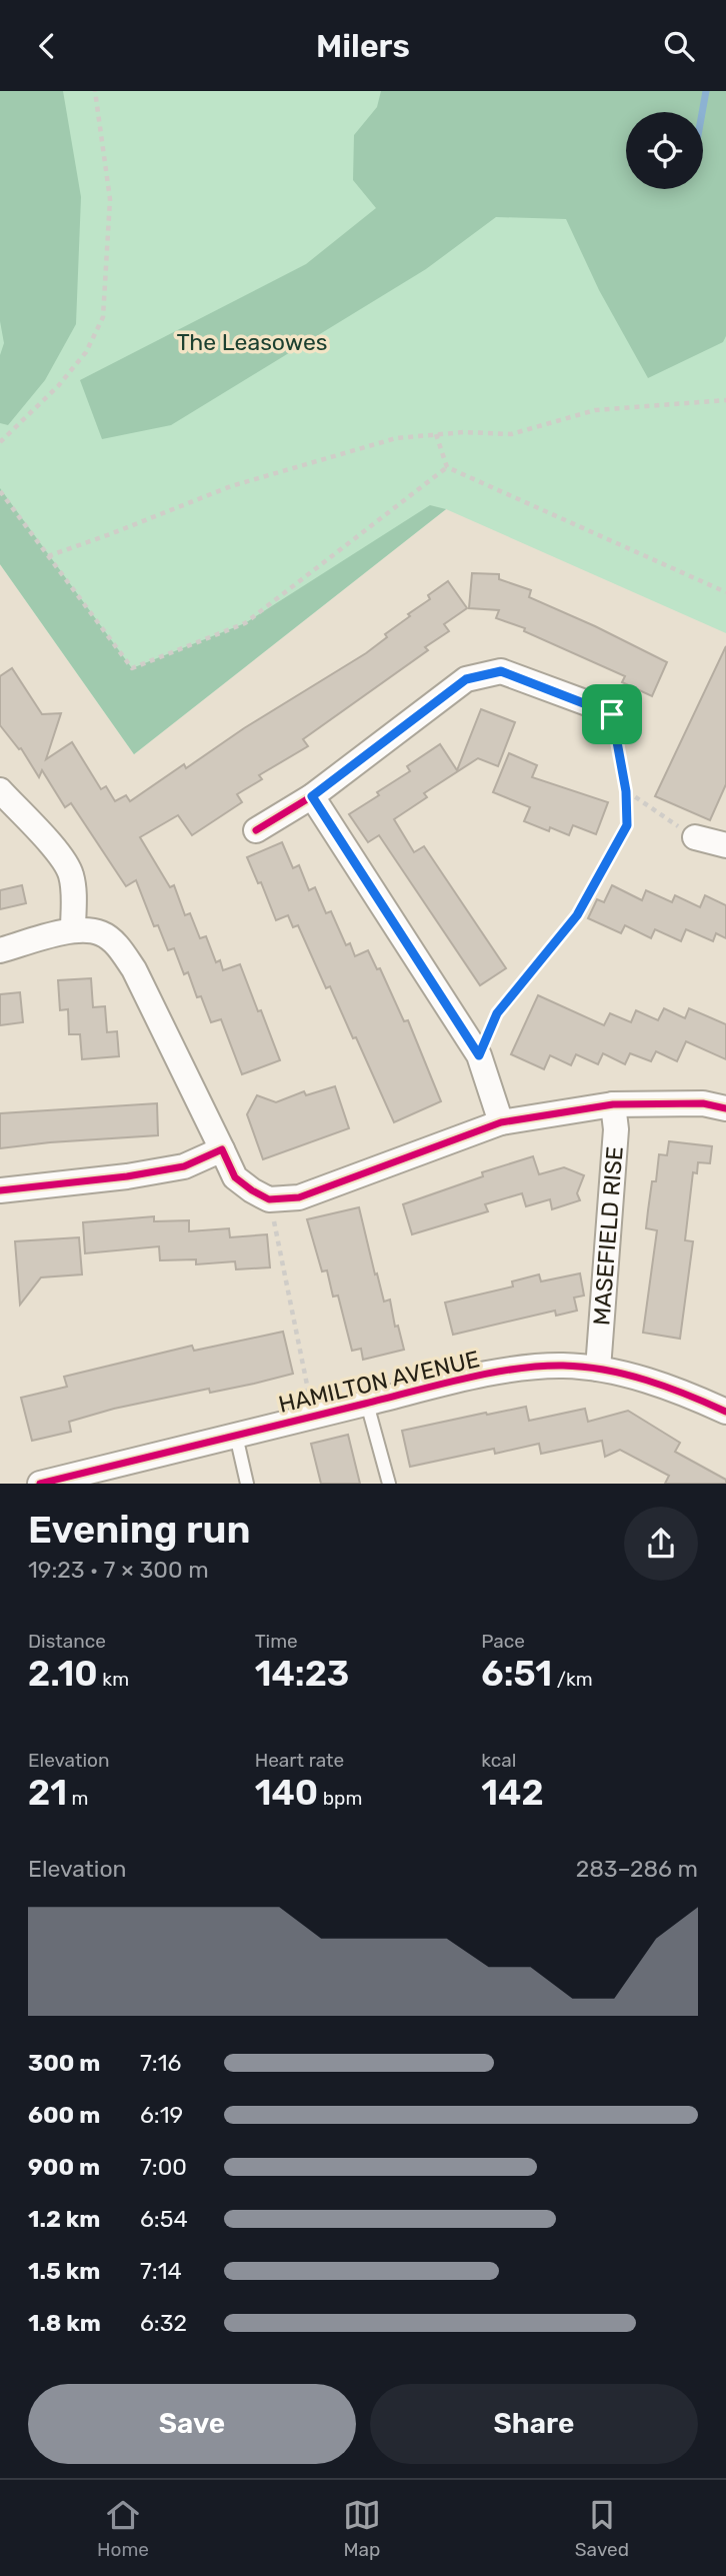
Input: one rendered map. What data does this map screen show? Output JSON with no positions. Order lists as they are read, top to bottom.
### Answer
{
  "streets": {
    "street": ["MASEFIELD RISE", "HAMILTON AVENUE"]
  },
  "crossings": [
    ["MASEFIELD RISE", "HAMILTON AVENUE"]
  ],
  "parks": ["The Leasowes"],
  "page": {
    "header": "Milers",
    "heading": ["Evening run", "19:23 · 7 × 300 m"],
    "stats": [
      ["Distance", "2.10 km"],
      ["Time", "14:23"],
      ["Pace", "6:51 /km"],
      ["Elevation", "21 m"],
      ["Heart rate", "140 bpm"],
      ["kcal", "142"]
    ],
    "chart": ["Elevation", "283–286 m"],
    "list": [
      {
        "name": "300 m",
        "note": "7:16"
      },
      {
        "name": "600 m",
        "note": "6:19"
      },
      {
        "name": "900 m",
        "note": "7:00"
      },
      {
        "name": "1.2 km",
        "note": "6:54"
      },
      {
        "name": "1.5 km",
        "note": "7:14"
      },
      {
        "name": "1.8 km",
        "note": "6:32"
      }
    ],
    "buttons": ["Save", "Share"],
    "tabs": ["Home", "Map", "Saved"]
  }
}
